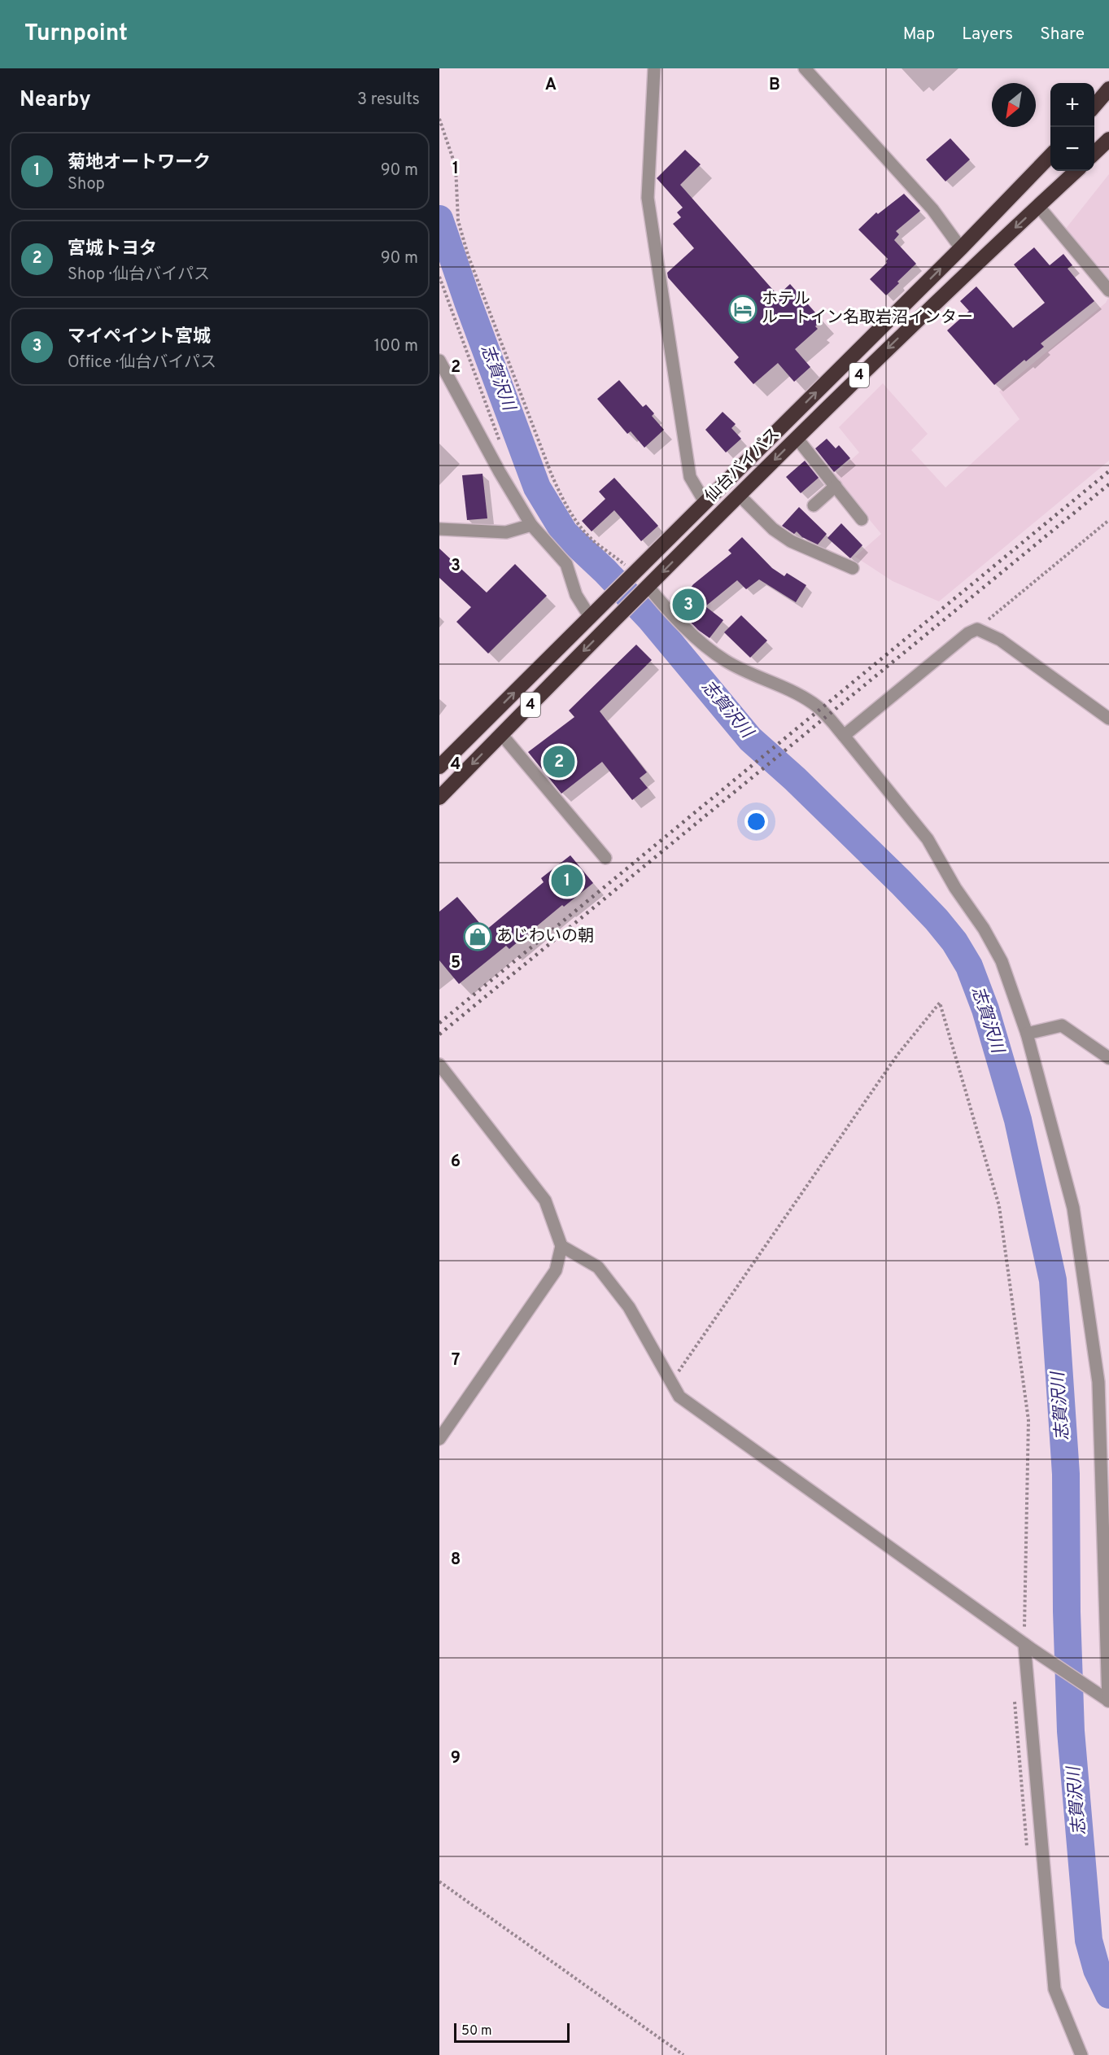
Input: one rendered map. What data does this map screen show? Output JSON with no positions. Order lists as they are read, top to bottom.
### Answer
{
  "streets": {
    "highway": ["4", "仙台バイパス"]
  },
  "water": ["志賀沢川"],
  "places": {
    "hotel": ["ホテル ルートイン名取岩沼インター"],
    "shop": ["あじわいの朝"]
  },
  "scale_bar": "50 m",
  "north": "bottom left",
  "page": {
    "header": "Turnpoint",
    "nav": ["Map", "Layers", "Share"],
    "heading": ["Nearby", "3 results"],
    "map_buttons": ["+", "−"],
    "list": [
      {
        "mark": "1",
        "name": "菊地オートワーク",
        "note": "Shop",
        "value": "90 m"
      },
      {
        "mark": "2",
        "name": "宮城トヨタ",
        "note": "Shop · 仙台バイパス",
        "value": "90 m"
      },
      {
        "mark": "3",
        "name": "マイペイント宮城",
        "note": "Office · 仙台バイパス",
        "value": "100 m"
      }
    ],
    "pins": ["3", "2", "1"],
    "scale": "50 m"
  },
  "grid": {
    "columns": ["A", "B"],
    "rows": [
      "1",
      "2",
      "3",
      "4",
      "5",
      "6",
      "7",
      "8",
      "9"
    ]
  }
}
